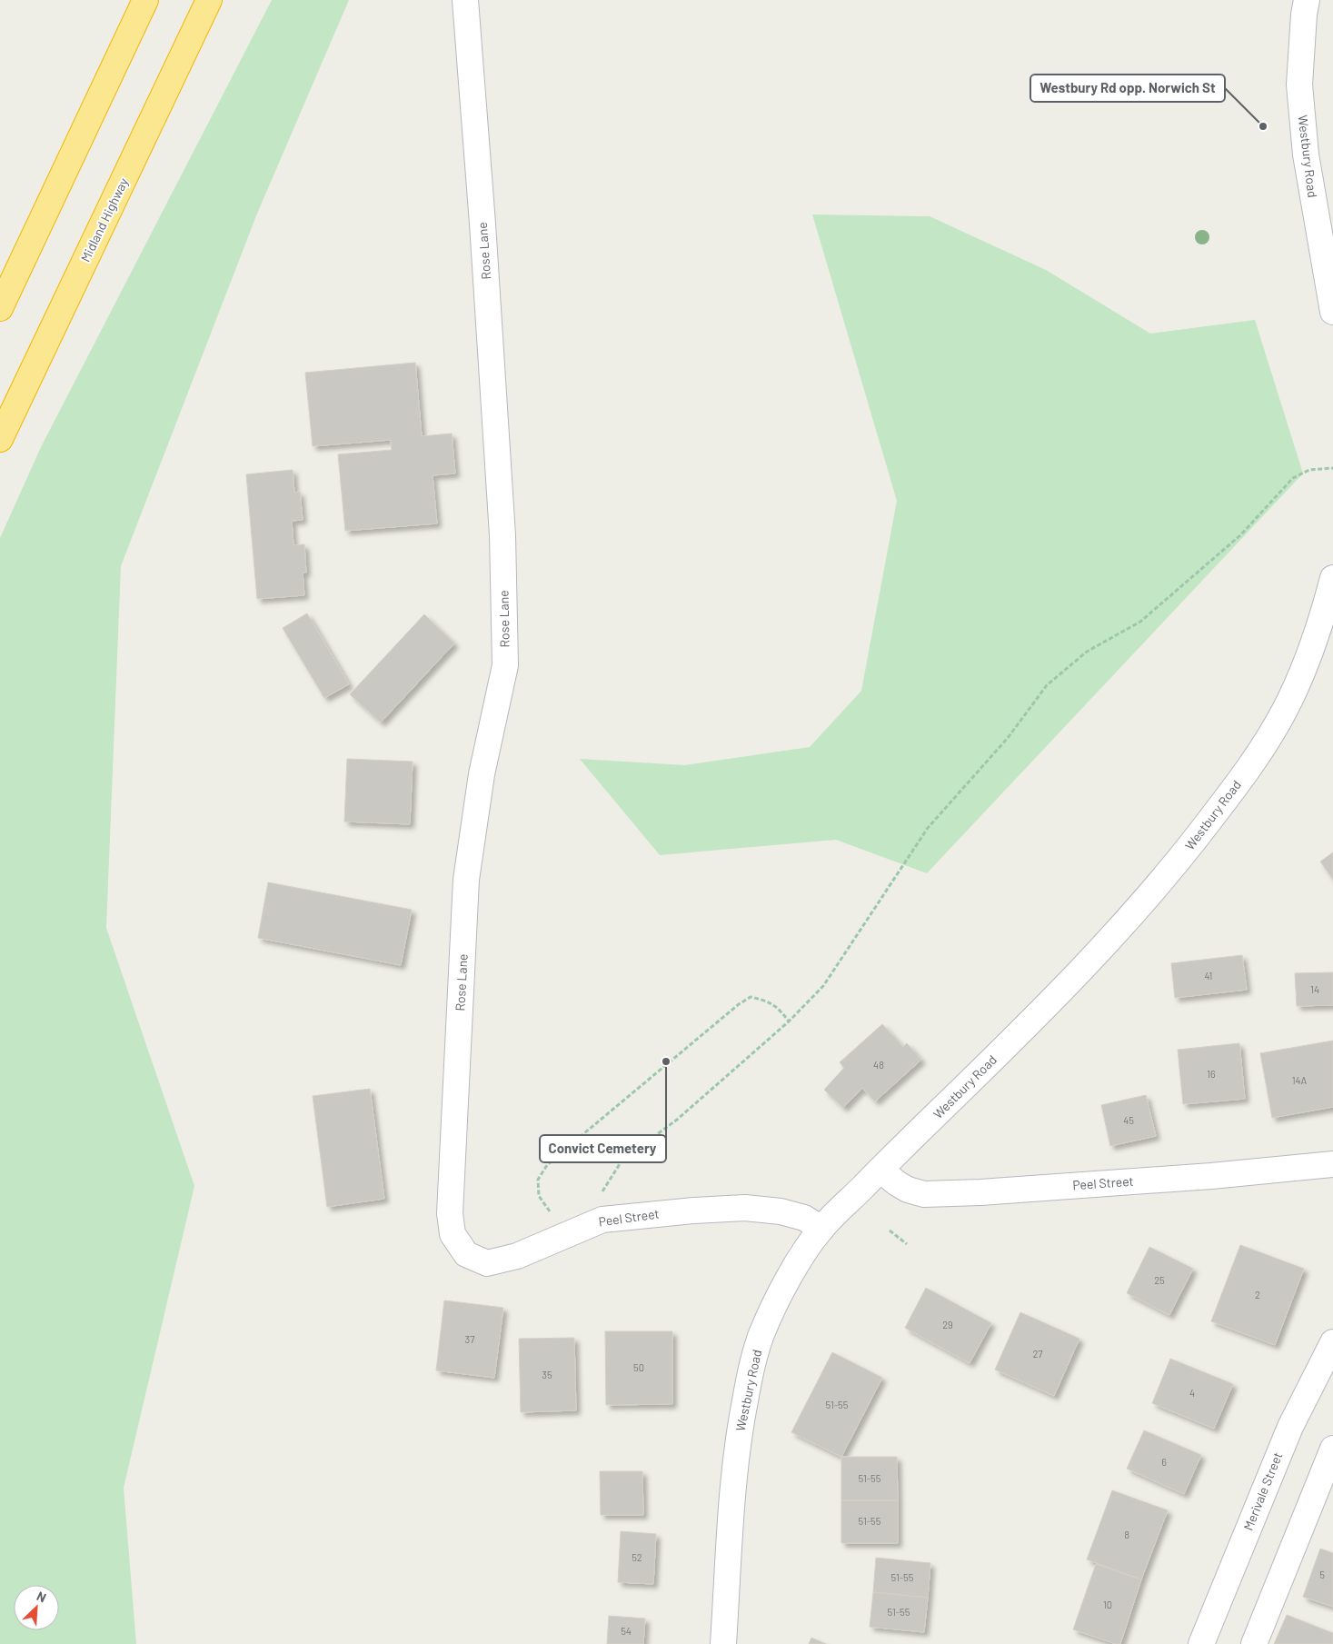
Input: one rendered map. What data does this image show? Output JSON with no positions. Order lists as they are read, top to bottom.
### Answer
{
  "streets": {
    "highway": ["Midland Highway"],
    "street": [
      "Westbury Road",
      "Rose Lane",
      "Peel Street",
      "Merivale Street"
    ]
  },
  "crossings": [
    ["Westbury Road", "Peel Street"],
    ["Rose Lane", "Peel Street"]
  ],
  "places": ["Westbury Rd opp. Norwich St", "Convict Cemetery"],
  "house_numbers": [
    "41",
    "14",
    "48",
    "16",
    "14A",
    "45",
    "25",
    "2",
    "29",
    "37",
    "27",
    "50",
    "35",
    "4",
    "51-55",
    "6",
    "51-55",
    "51-55",
    "8",
    "52",
    "5",
    "51-55",
    "10",
    "51-55",
    "54"
  ],
  "north": "top right"
}
